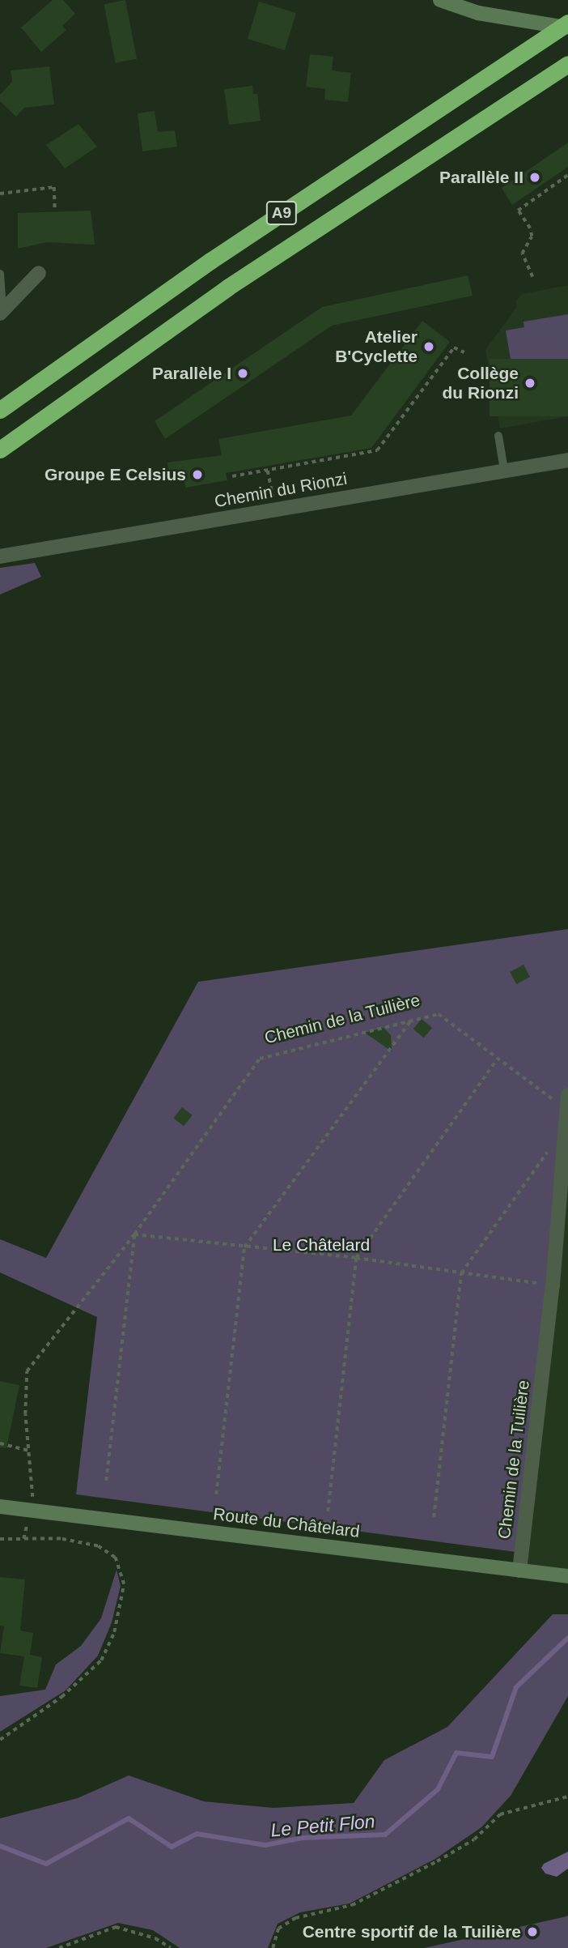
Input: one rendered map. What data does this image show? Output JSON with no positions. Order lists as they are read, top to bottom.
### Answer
{
  "streets": {
    "highway": ["A9"],
    "main road": ["Route du Châtelard"],
    "street": ["Chemin du Rionzi", "Chemin de la Tuilière"]
  },
  "crossings": [
    ["Chemin de la Tuilière", "Route du Châtelard"]
  ],
  "water": ["Le Petit Flon"],
  "parks": ["Le Châtelard"],
  "places": [
    "Parallèle II",
    "Atelier B'Cyclette",
    "Parallèle I",
    "Collège du Rionzi",
    "Groupe E Celsius",
    "Centre sportif de la Tuilière"
  ]
}
